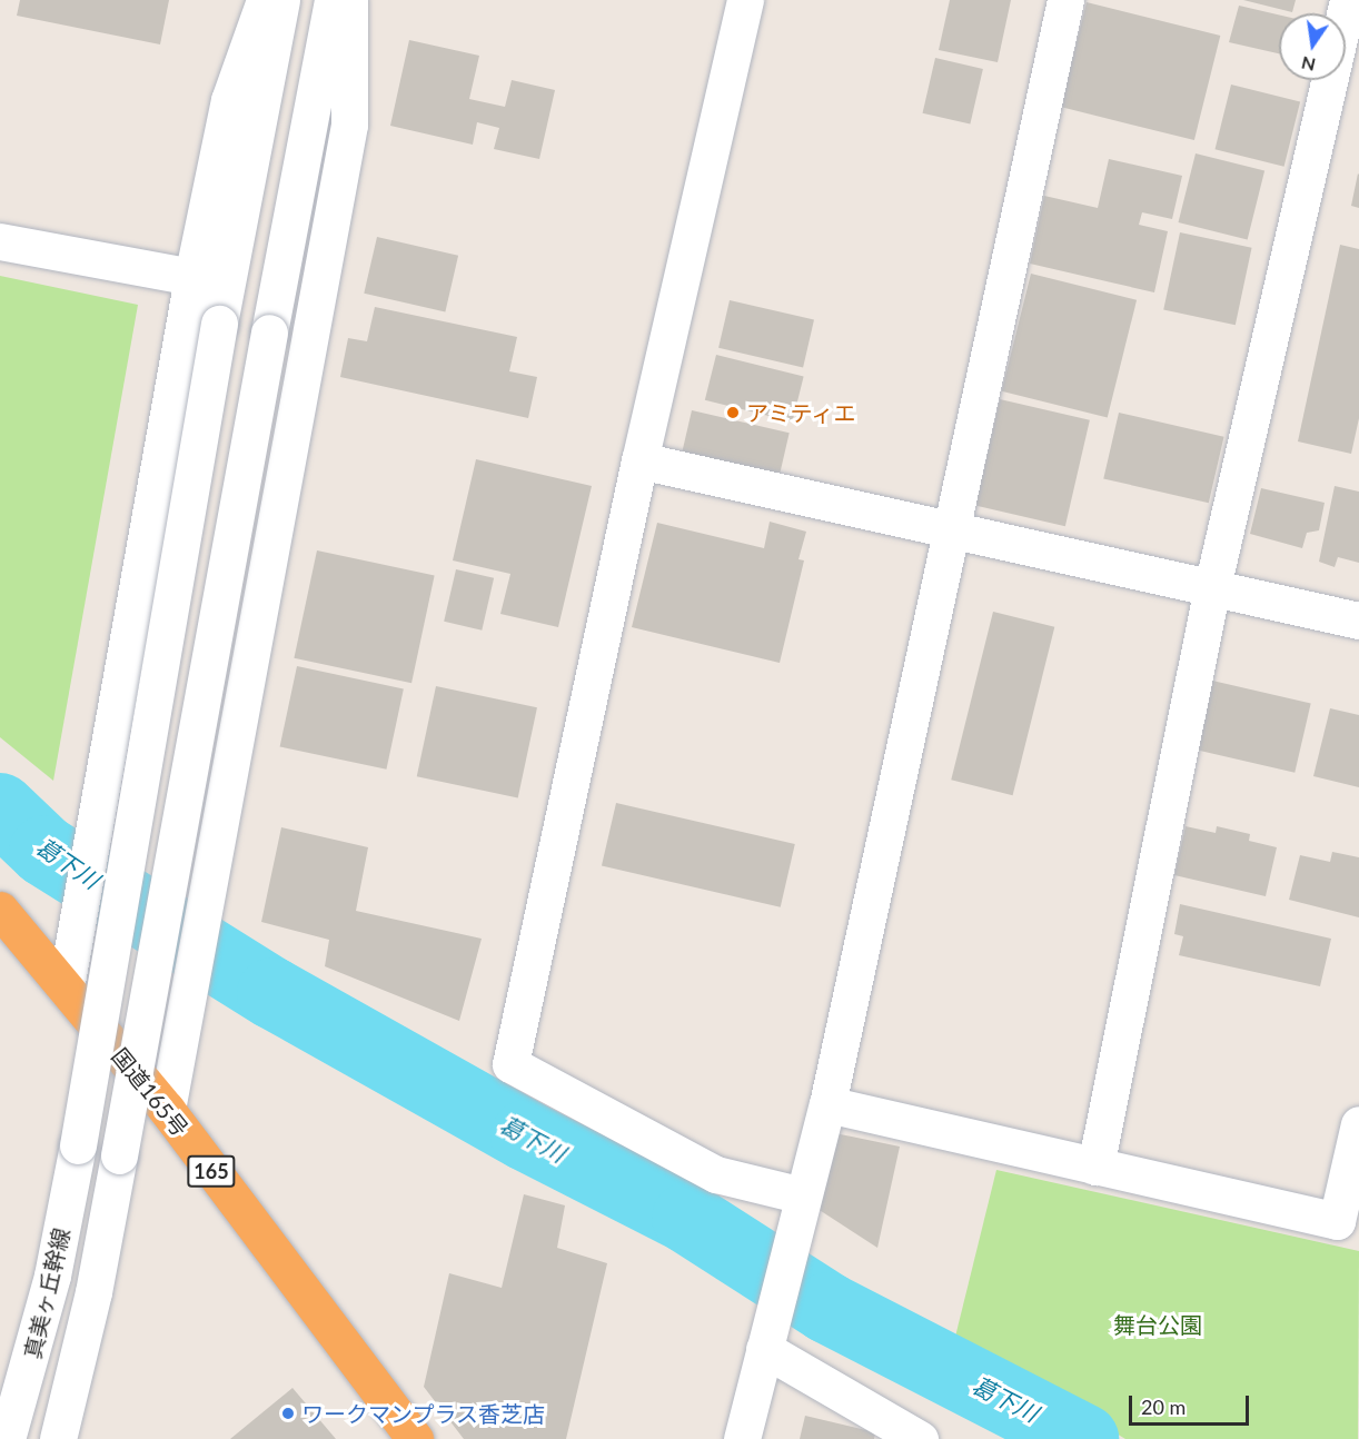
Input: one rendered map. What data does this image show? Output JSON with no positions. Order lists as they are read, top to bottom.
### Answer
{
  "streets": {
    "highway": ["国道165号", "165"],
    "street": ["真美ヶ丘幹線"]
  },
  "water": ["葛下川"],
  "parks": ["舞台公園"],
  "places": ["アミティエ", "ワークマンプラス香芝店"],
  "scale_bar": "20 m",
  "north": "bottom"
}
